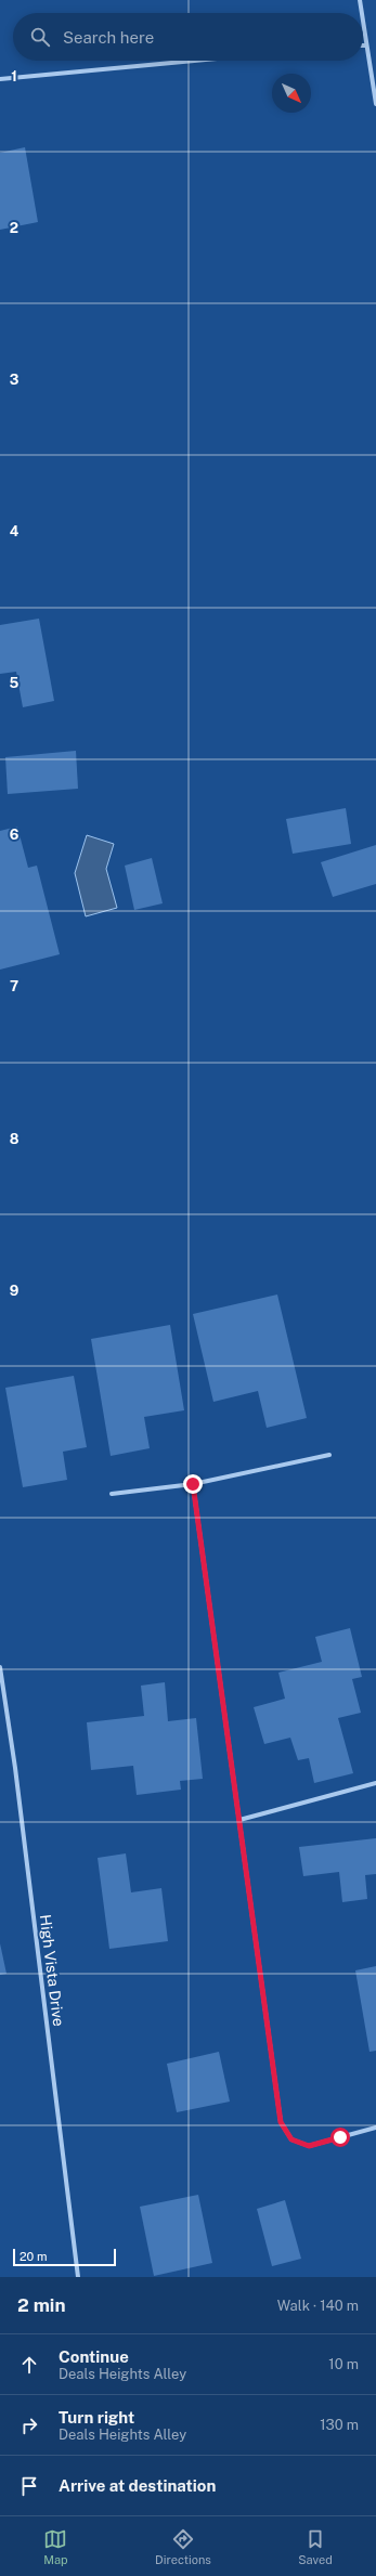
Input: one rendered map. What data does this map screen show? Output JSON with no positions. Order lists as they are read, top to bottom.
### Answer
{
  "streets": {
    "street": ["High Vista Drive"]
  },
  "scale_bar": "20 m",
  "north": "bottom right",
  "page": {
    "search": "Search here",
    "scale": "20 m",
    "heading": ["2 min", "Walk · 140 m"],
    "list": [
      ["Continue", "Deals Heights Alley", "10 m"],
      ["Turn right", "Deals Heights Alley", "130 m"],
      "Arrive at destination"
    ],
    "nav": ["Map", "Directions", "Saved"]
  },
  "grid": {
    "rows": [
      "1",
      "2",
      "3",
      "4",
      "5",
      "6",
      "7",
      "8",
      "9"
    ]
  }
}
